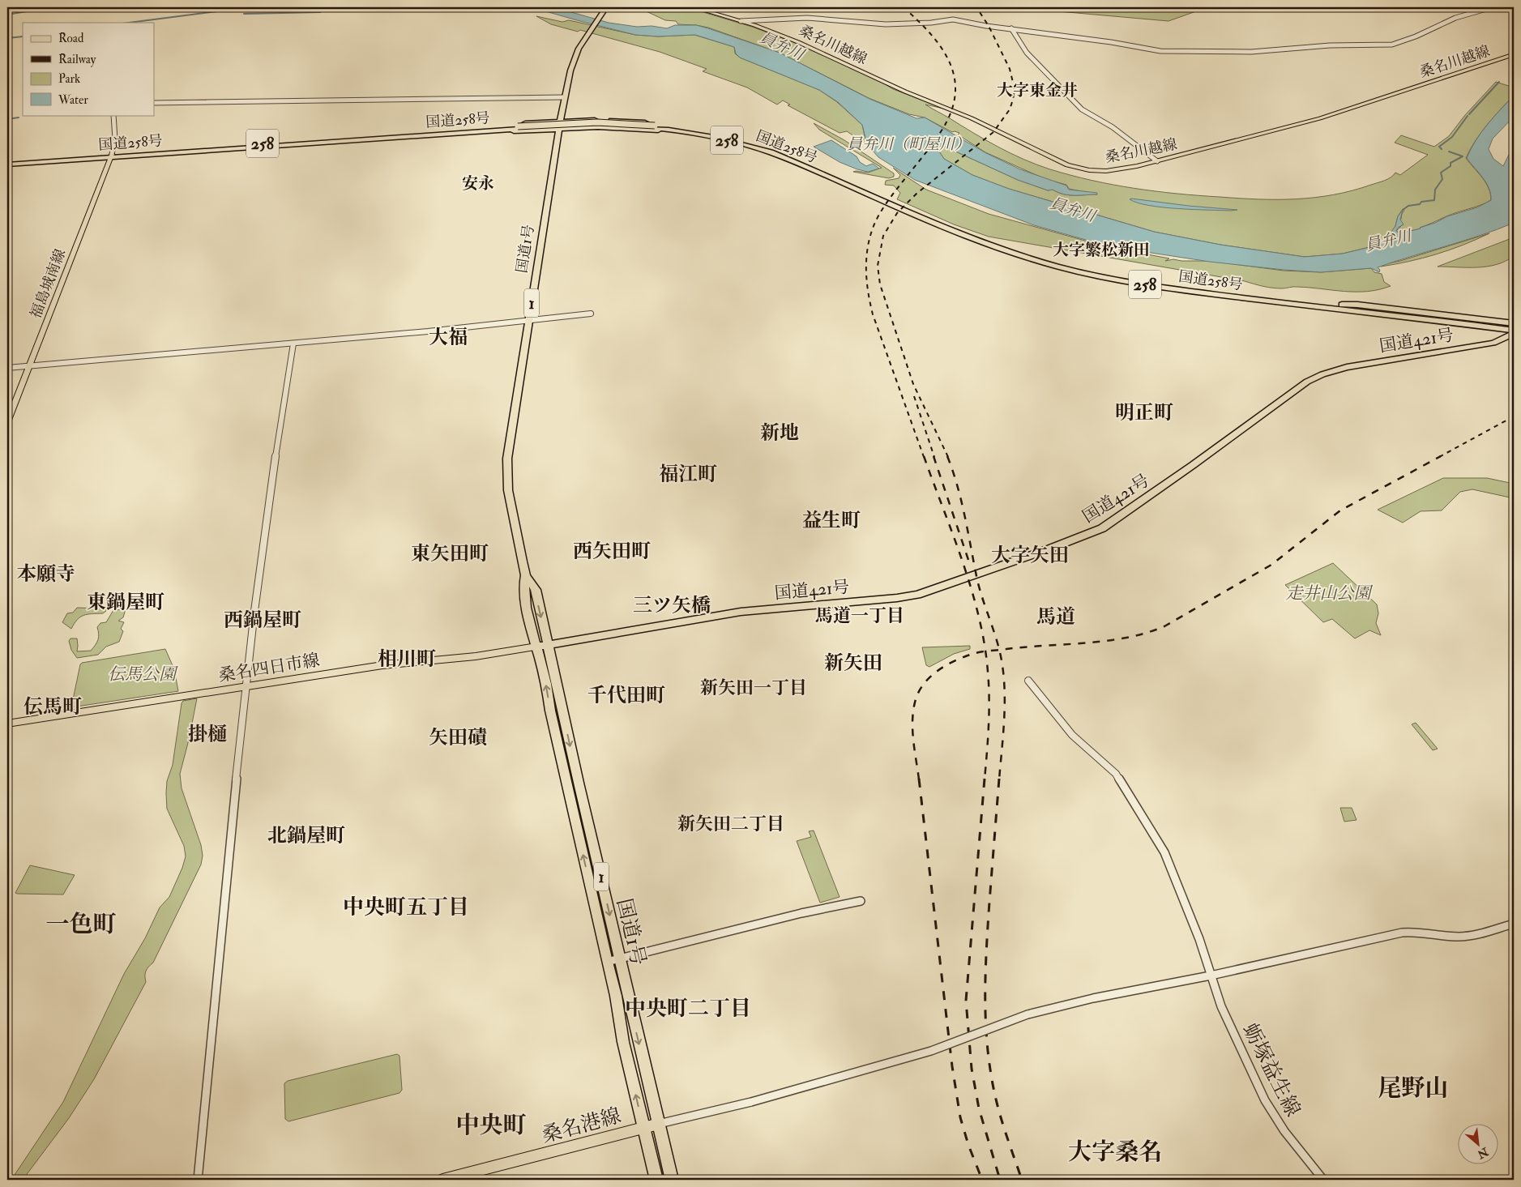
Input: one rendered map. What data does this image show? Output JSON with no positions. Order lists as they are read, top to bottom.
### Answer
{
  "streets": {
    "highway": [
      "国道258号",
      "258",
      "国道1号",
      "1",
      "国道421号"
    ],
    "main road": [
      "桑名川越線",
      "福島城南線",
      "桑名四日市線",
      "桑名港線"
    ],
    "street": ["蛎塚益生線"]
  },
  "crossings": [
    ["国道258号", "福島城南線"],
    ["国道258号", "国道421号"],
    ["国道1号", "国道421号"],
    ["国道1号", "桑名四日市線"],
    ["国道1号", "桑名港線"],
    ["国道421号", "桑名四日市線"]
  ],
  "districts": [
    "大字東金井",
    "安永",
    "大字繁松新田",
    "大福",
    "明正町",
    "新地",
    "福江町",
    "益生町",
    "西矢田町",
    "東矢田町",
    "大字矢田",
    "本願寺",
    "東鍋屋町",
    "三ツ矢橋",
    "馬道一丁目",
    "馬道",
    "西鍋屋町",
    "相川町",
    "新矢田",
    "新矢田一丁目",
    "千代田町",
    "伝馬町",
    "掛樋",
    "矢田磧",
    "新矢田二丁目",
    "北鍋屋町",
    "中央町五丁目",
    "一色町",
    "中央町二丁目",
    "尾野山",
    "中央町",
    "大字桑名"
  ],
  "water": ["員弁川", "員弁川（町屋川）"],
  "parks": ["走井山公園", "伝馬公園"],
  "legend": [
    "Road",
    "Railway",
    "Park",
    "Water"
  ],
  "north": "bottom right"
}
